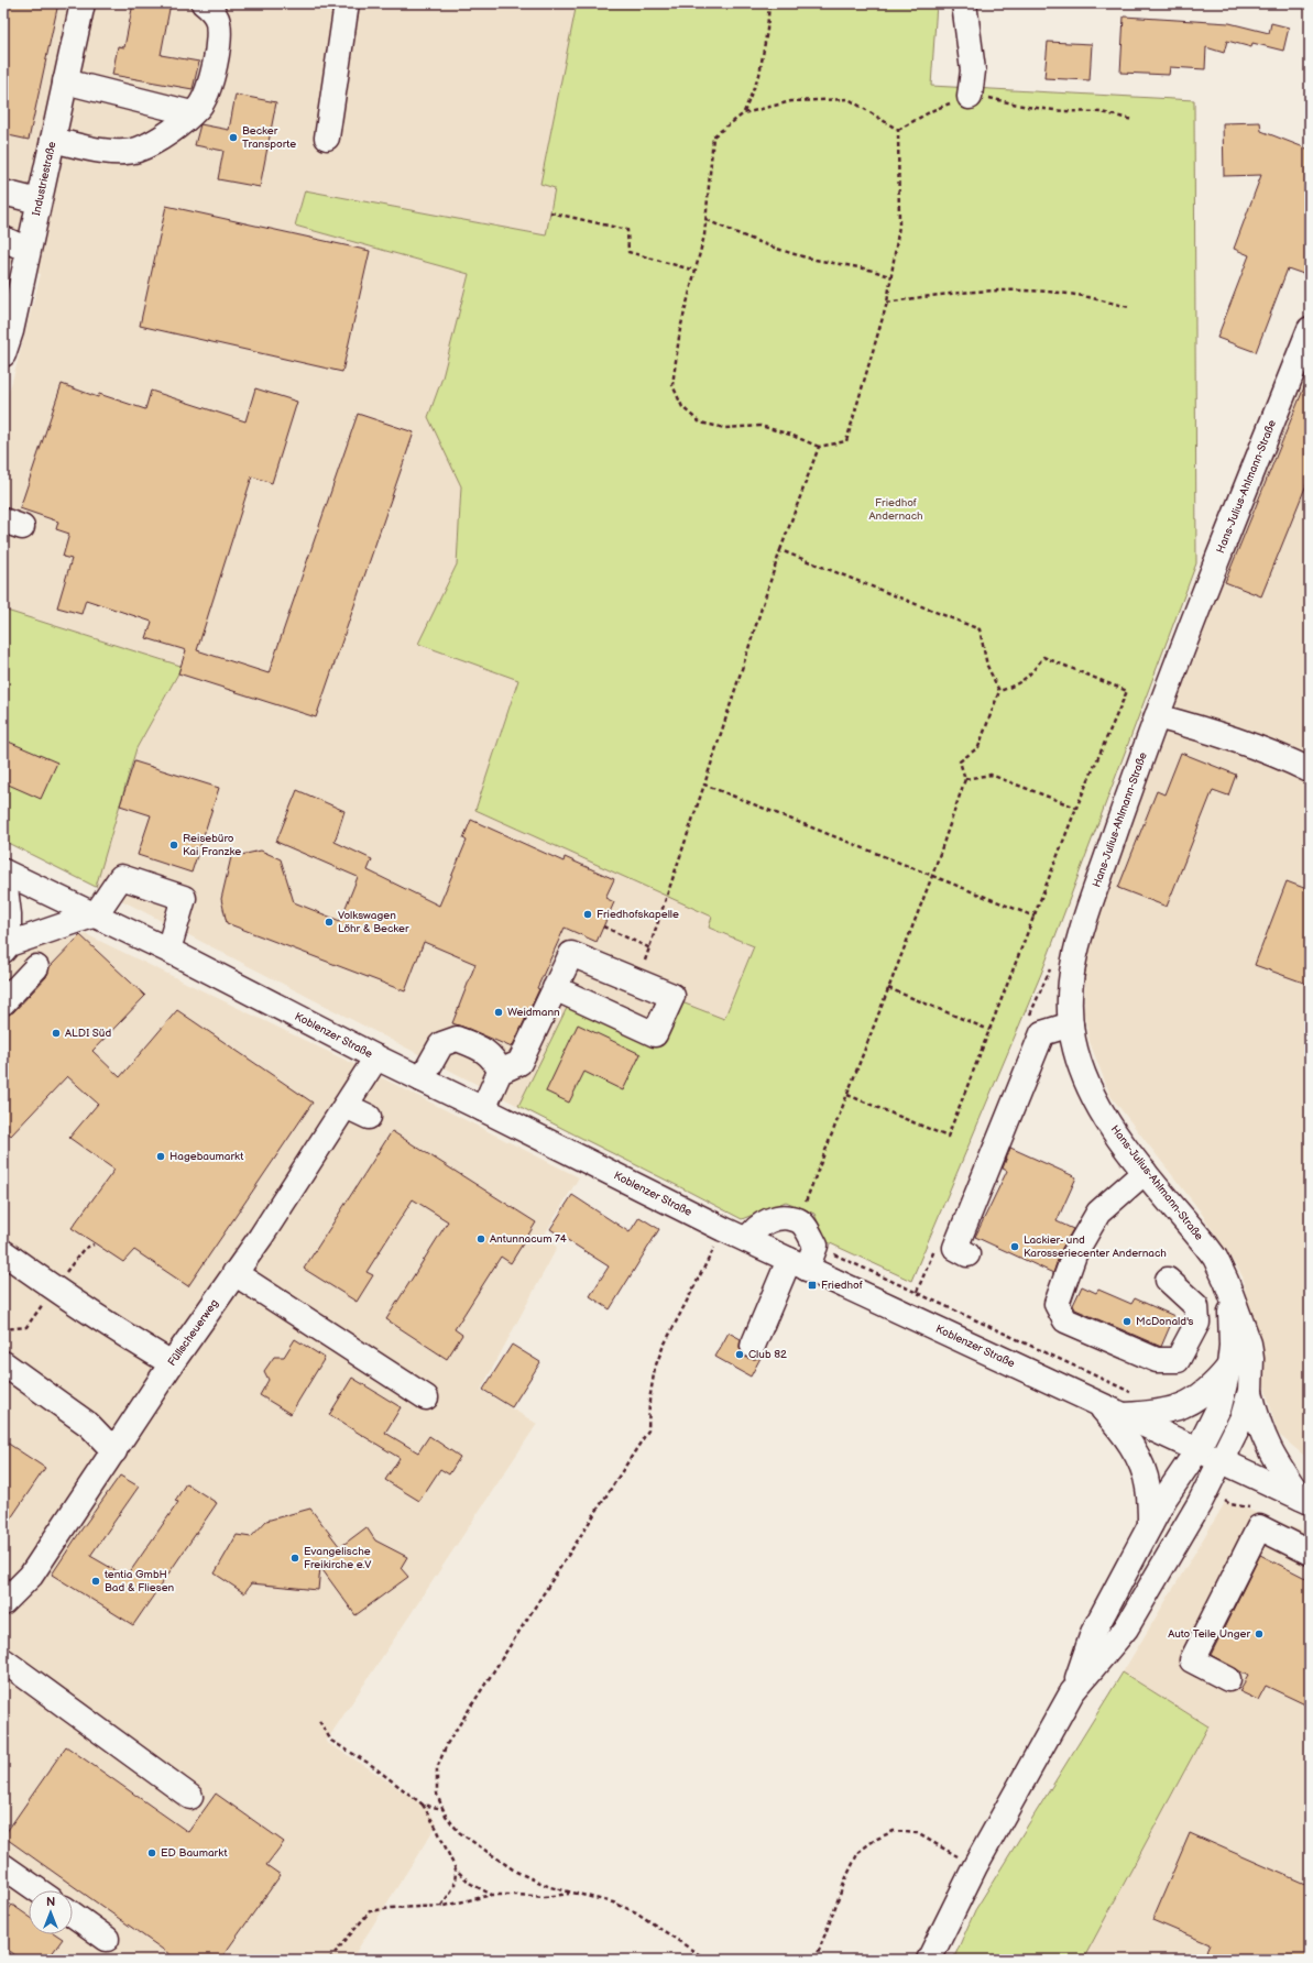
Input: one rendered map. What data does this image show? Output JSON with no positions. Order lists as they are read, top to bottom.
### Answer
{
  "streets": {
    "street": [
      "Industriestraße",
      "Hans-Julius-Ahlmann-Straße",
      "Koblenzer Straße",
      "Füllscheuerweg"
    ]
  },
  "crossings": [
    ["Hans-Julius-Ahlmann-Straße", "Koblenzer Straße"],
    ["Koblenzer Straße", "Füllscheuerweg"]
  ],
  "parks": ["Friedhof Andernach"],
  "places": {
    "other": [
      "Becker Transporte",
      "Reisebüro Kai Franzke",
      "Friedhofskapelle",
      "Volkswagen Löhr & Becker",
      "Weidmann",
      "ALDI Süd",
      "Hagebaumarkt",
      "Antunnacum 74",
      "Lackier- und Karosseriecenter Andernach",
      "McDonald's",
      "Club 82",
      "Evangelische Freikirche e.V",
      "tentia GmbH Bad & Fliesen",
      "Auto Teile Unger",
      "ED Baumarkt"
    ],
    "transit": ["Friedhof"]
  },
  "north": "top"
}
